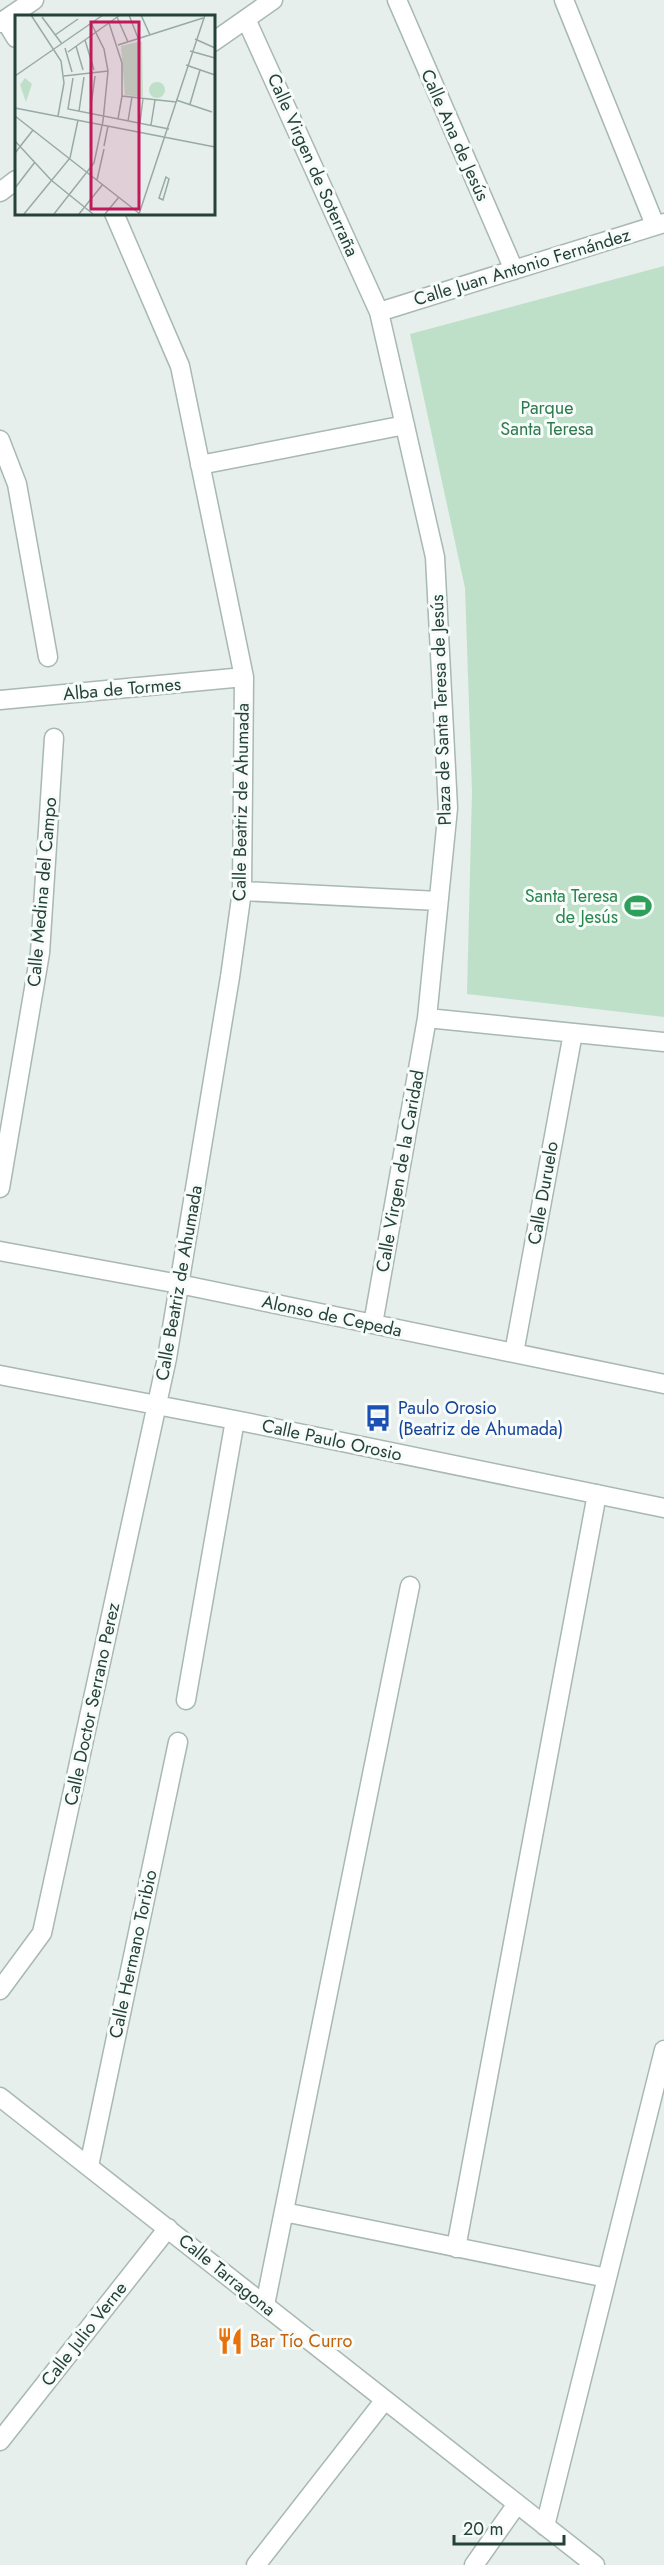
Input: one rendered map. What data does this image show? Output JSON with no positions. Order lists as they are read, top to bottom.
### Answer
{
  "streets": {
    "street": [
      "Calle Ana de Jesús",
      "Calle Virgen de Soterraña",
      "Calle Juan Antonio Fernández",
      "Alba de Tormes",
      "Plaza de Santa Teresa de Jesús",
      "Calle Beatriz de Ahumada",
      "Calle Medina del Campo",
      "Calle Virgen de la Caridad",
      "Calle Duruelo",
      "Alonso de Cepeda",
      "Calle Paulo Orosio",
      "Calle Doctor Serrano Perez",
      "Calle Hermano Toribio",
      "Calle Tarragona",
      "Calle Julio Verne"
    ]
  },
  "crossings": [
    ["Calle Ana de Jesús", "Calle Juan Antonio Fernández"],
    ["Calle Virgen de Soterraña", "Calle Juan Antonio Fernández"],
    ["Calle Virgen de Soterraña", "Plaza de Santa Teresa de Jesús"],
    ["Calle Juan Antonio Fernández", "Plaza de Santa Teresa de Jesús"],
    ["Alba de Tormes", "Calle Beatriz de Ahumada"],
    ["Plaza de Santa Teresa de Jesús", "Calle Virgen de la Caridad"],
    ["Calle Beatriz de Ahumada", "Alonso de Cepeda"],
    ["Calle Beatriz de Ahumada", "Calle Paulo Orosio"],
    ["Calle Beatriz de Ahumada", "Calle Doctor Serrano Perez"],
    ["Calle Virgen de la Caridad", "Alonso de Cepeda"],
    ["Calle Duruelo", "Alonso de Cepeda"],
    ["Calle Paulo Orosio", "Calle Doctor Serrano Perez"],
    ["Calle Hermano Toribio", "Calle Tarragona"],
    ["Calle Tarragona", "Calle Julio Verne"]
  ],
  "parks": ["Parque Santa Teresa"],
  "places": {
    "sports": ["Santa Teresa de Jesús"],
    "bus stop": ["Paulo Orosio (Beatriz de Ahumada)"],
    "restaurant": ["Bar Tío Curro"]
  },
  "scale_bar": "20 m"
}
